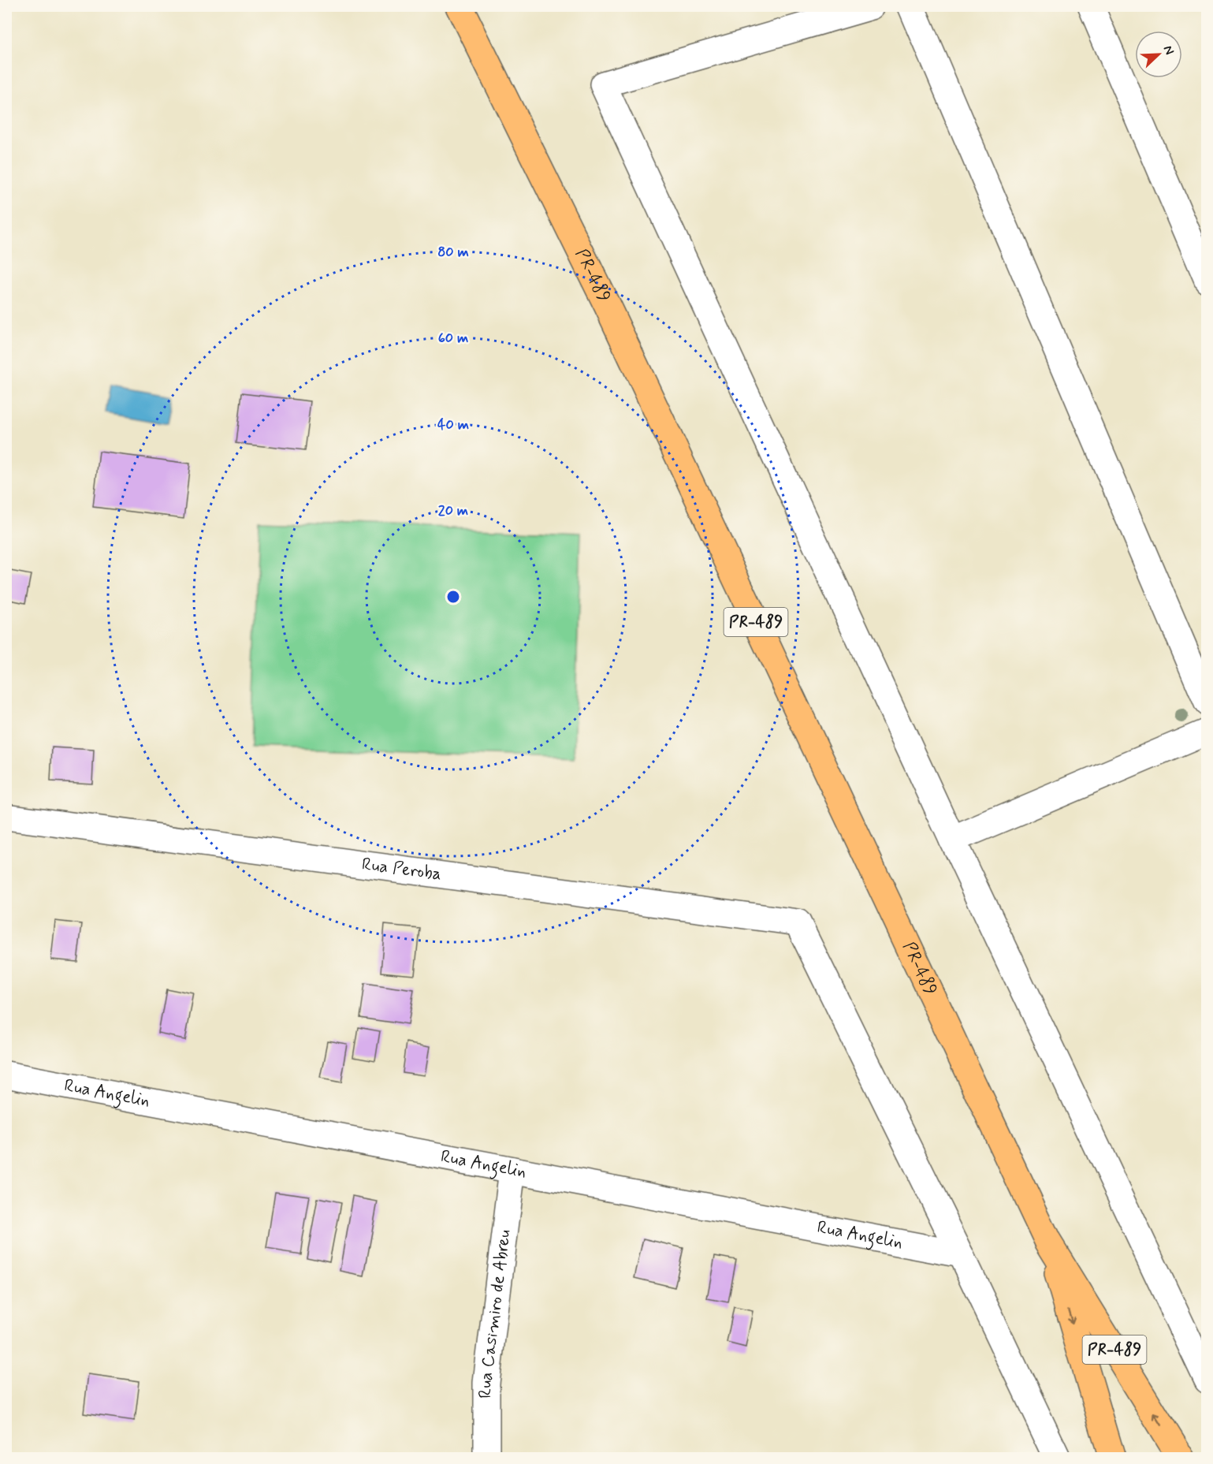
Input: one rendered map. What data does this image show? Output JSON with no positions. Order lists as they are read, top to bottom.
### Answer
{
  "streets": {
    "main road": ["PR-489"],
    "street": ["Rua Peroba", "Rua Angelin", "Rua Casimiro de Abreu"]
  },
  "crossings": [
    ["Rua Peroba", "Rua Angelin"],
    ["Rua Angelin", "Rua Casimiro de Abreu"]
  ],
  "north": "top right",
  "rings": [
    "80 m",
    "60 m",
    "40 m",
    "20 m"
  ]
}
